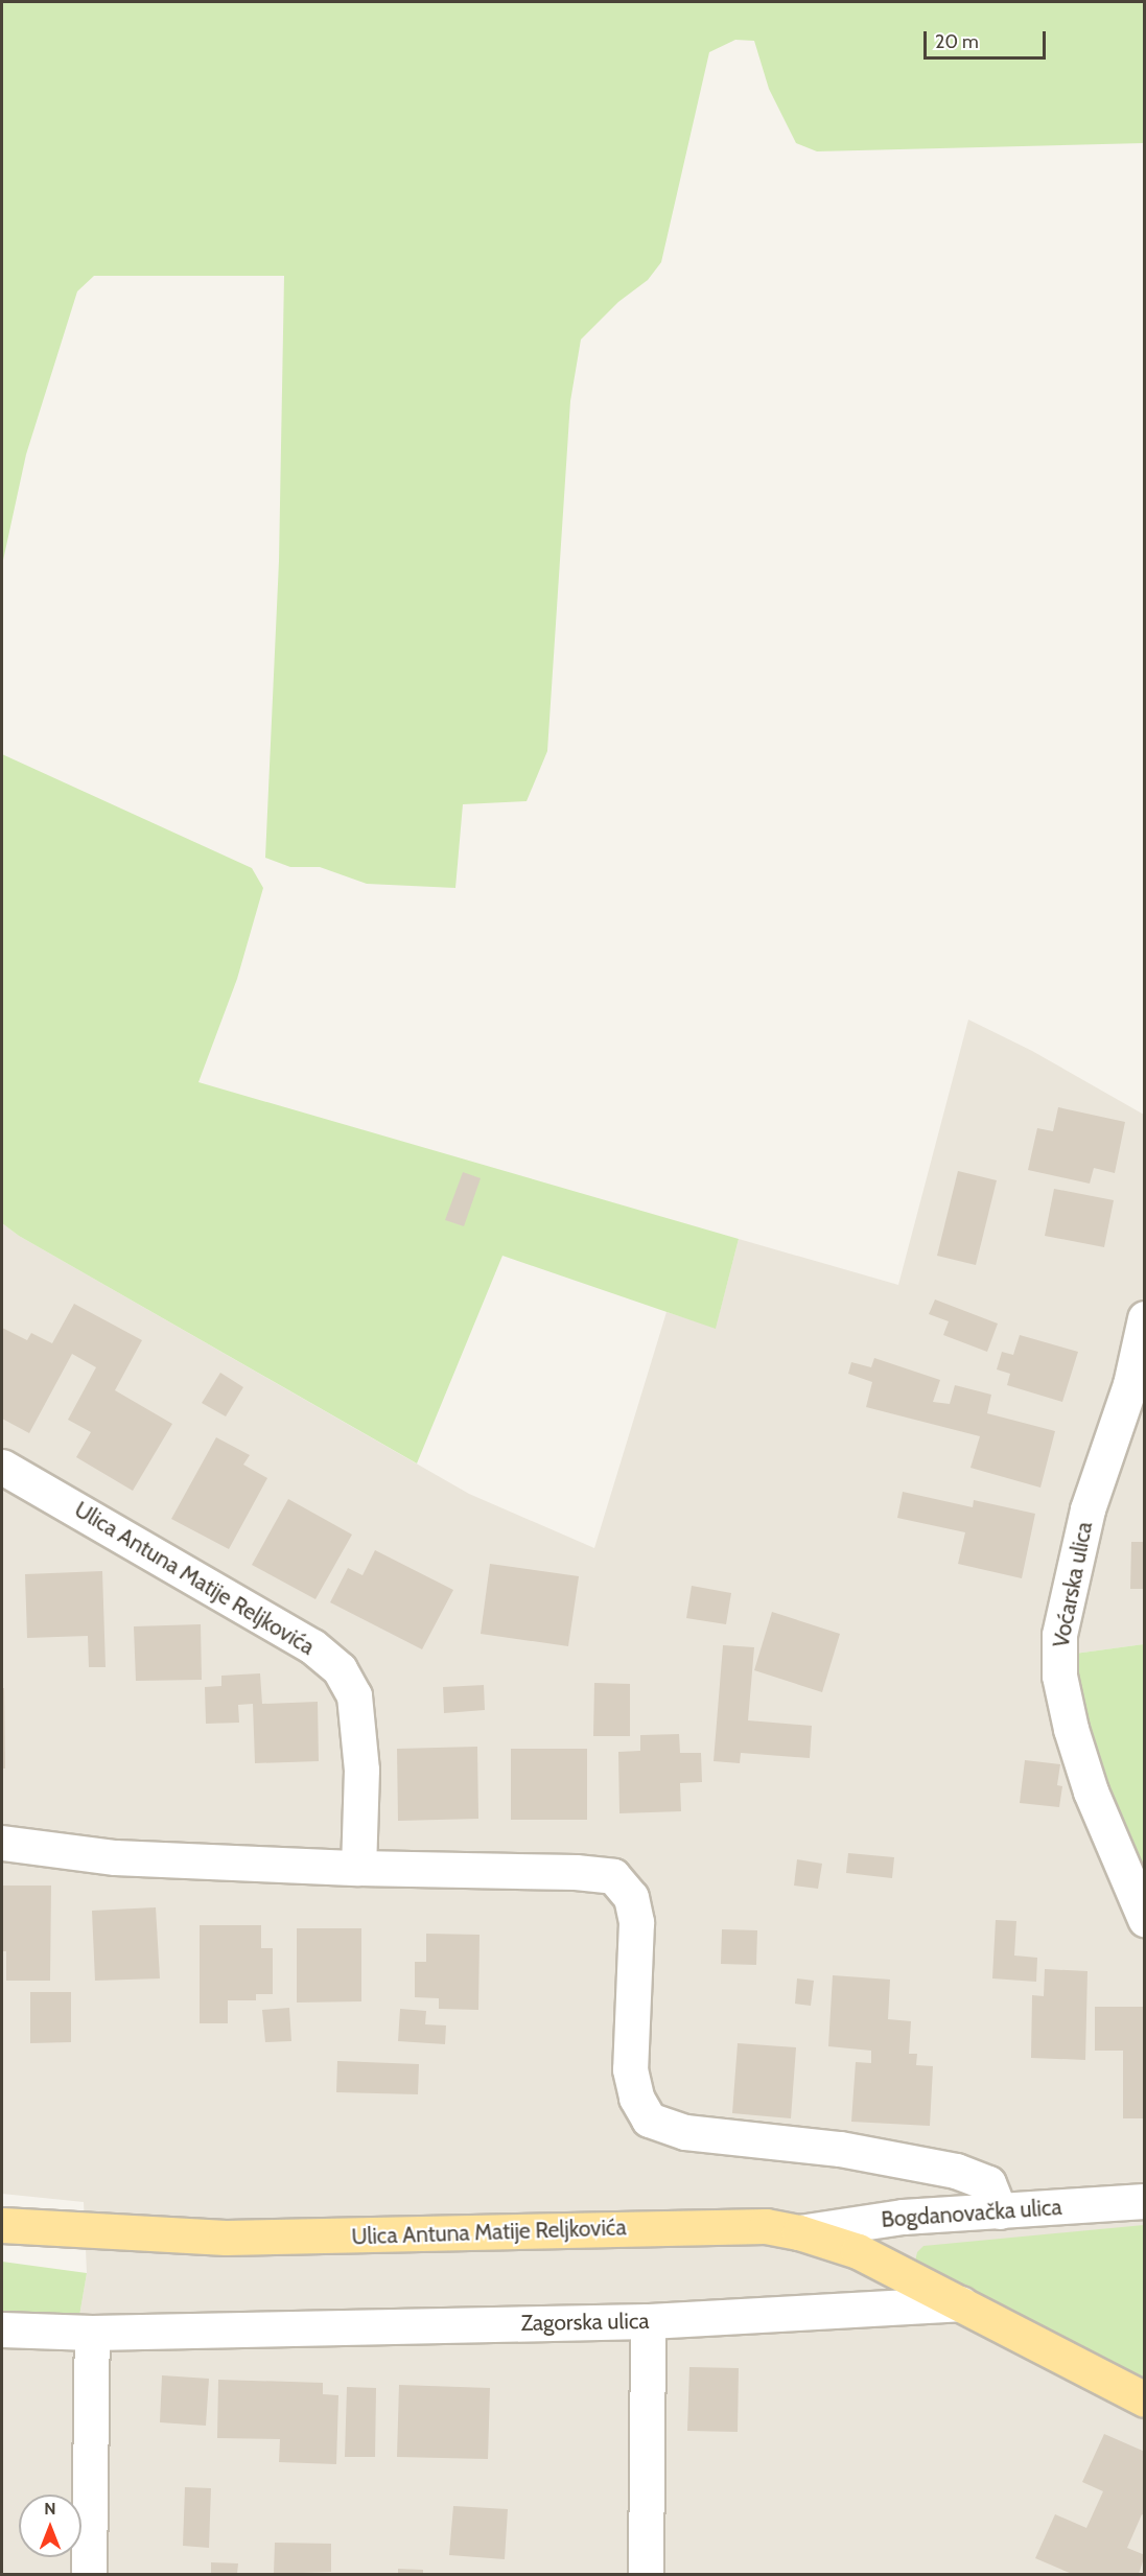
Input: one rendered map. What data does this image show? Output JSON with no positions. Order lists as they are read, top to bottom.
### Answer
{
  "streets": {
    "main road": ["Ulica Antuna Matije Reljkovića"],
    "street": ["Voćarska ulica", "Bogdanovačka ulica", "Zagorska ulica"]
  },
  "crossings": [
    ["Ulica Antuna Matije Reljkovića", "Bogdanovačka ulica"],
    ["Ulica Antuna Matije Reljkovića", "Zagorska ulica"]
  ],
  "scale_bar": "20 m",
  "north": "top"
}
